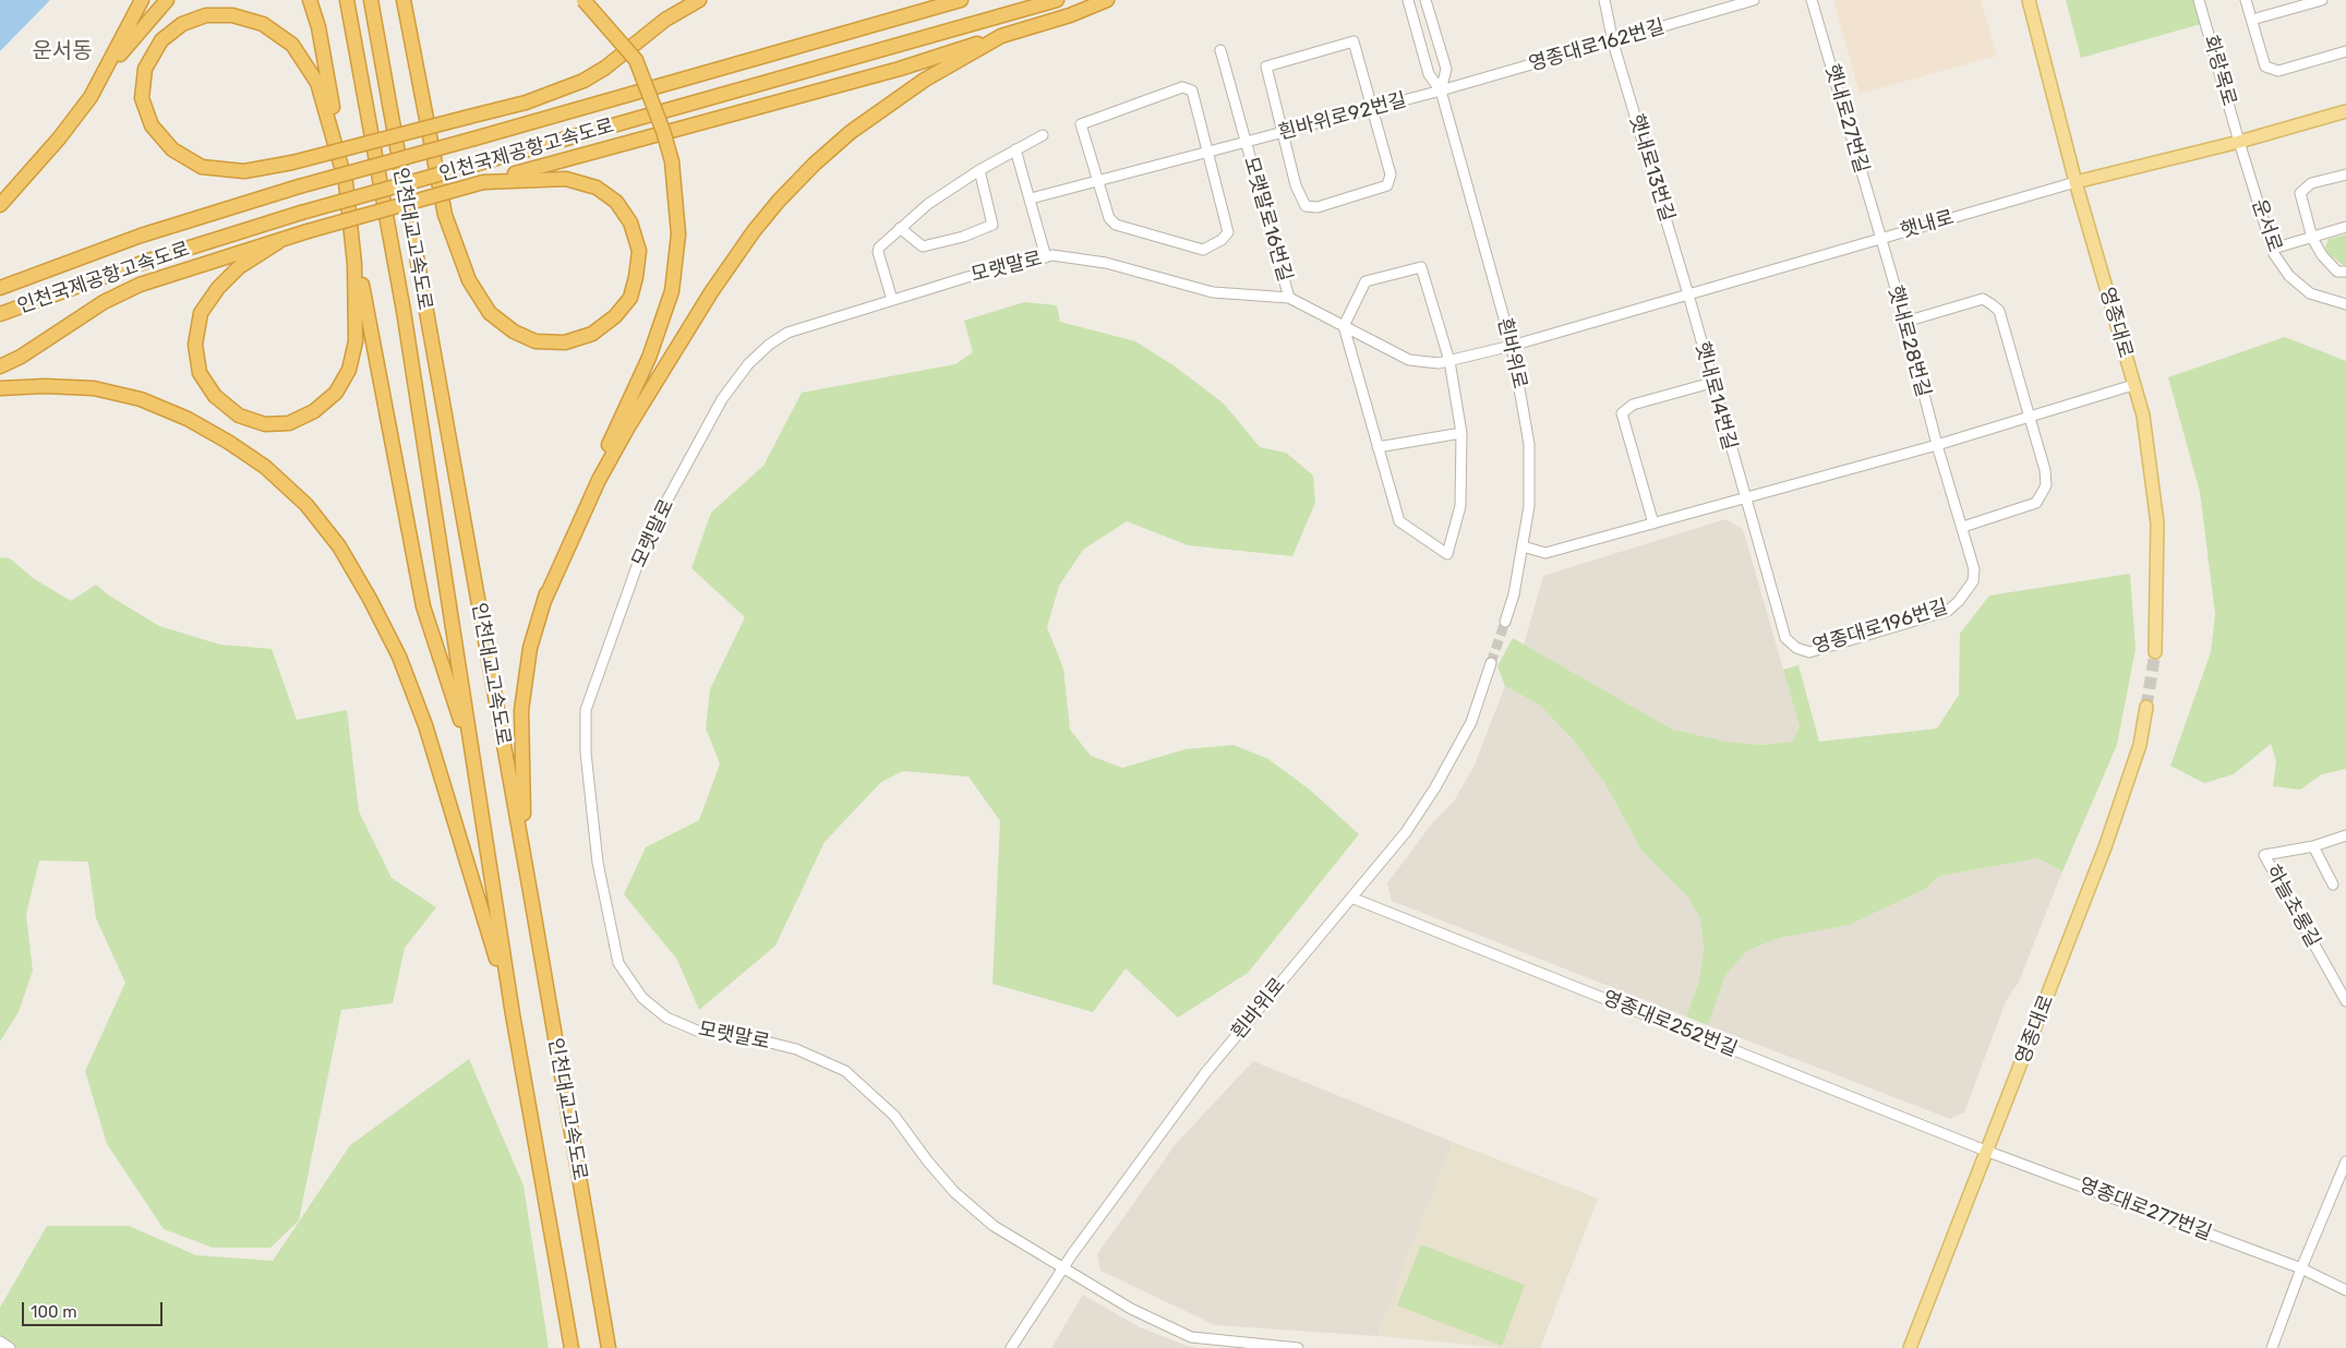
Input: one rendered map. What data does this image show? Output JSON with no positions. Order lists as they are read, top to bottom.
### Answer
{
  "streets": {
    "highway": ["인천국제공항고속도로", "인천대교고속도로"],
    "main road": ["햇내로", "영종대로"],
    "street": [
      "영종대로162번길",
      "화랑목로",
      "흰바위로92번길",
      "햇내로27번길",
      "햇내로13번길",
      "모랫말로16번길",
      "운서로",
      "모랫말로",
      "햇내로28번길",
      "흰바위로",
      "햇내로14번길",
      "영종대로196번길",
      "하늘초롱길",
      "영종대로252번길",
      "영종대로277번길"
    ]
  },
  "crossings": [
    ["영종대로162번길", "흰바위로92번길"],
    ["영종대로162번길", "햇내로13번길"],
    ["영종대로162번길", "흰바위로"],
    ["화랑목로", "햇내로"],
    ["화랑목로", "운서로"],
    ["흰바위로92번길", "모랫말로16번길"],
    ["흰바위로92번길", "흰바위로"],
    ["햇내로27번길", "햇내로"],
    ["햇내로27번길", "햇내로28번길"],
    ["햇내로13번길", "햇내로"],
    ["햇내로13번길", "햇내로14번길"],
    ["모랫말로16번길", "모랫말로"],
    ["햇내로", "운서로"],
    ["햇내로", "모랫말로"],
    ["햇내로", "영종대로"],
    ["햇내로", "햇내로28번길"],
    ["햇내로", "흰바위로"],
    ["햇내로", "햇내로14번길"],
    ["모랫말로", "흰바위로"],
    ["영종대로", "영종대로252번길"],
    ["영종대로", "영종대로277번길"],
    ["햇내로28번길", "영종대로196번길"],
    ["흰바위로", "영종대로252번길"],
    ["햇내로14번길", "영종대로196번길"],
    ["영종대로252번길", "영종대로277번길"]
  ],
  "districts": ["운서동"],
  "scale_bar": "100 m"
}
